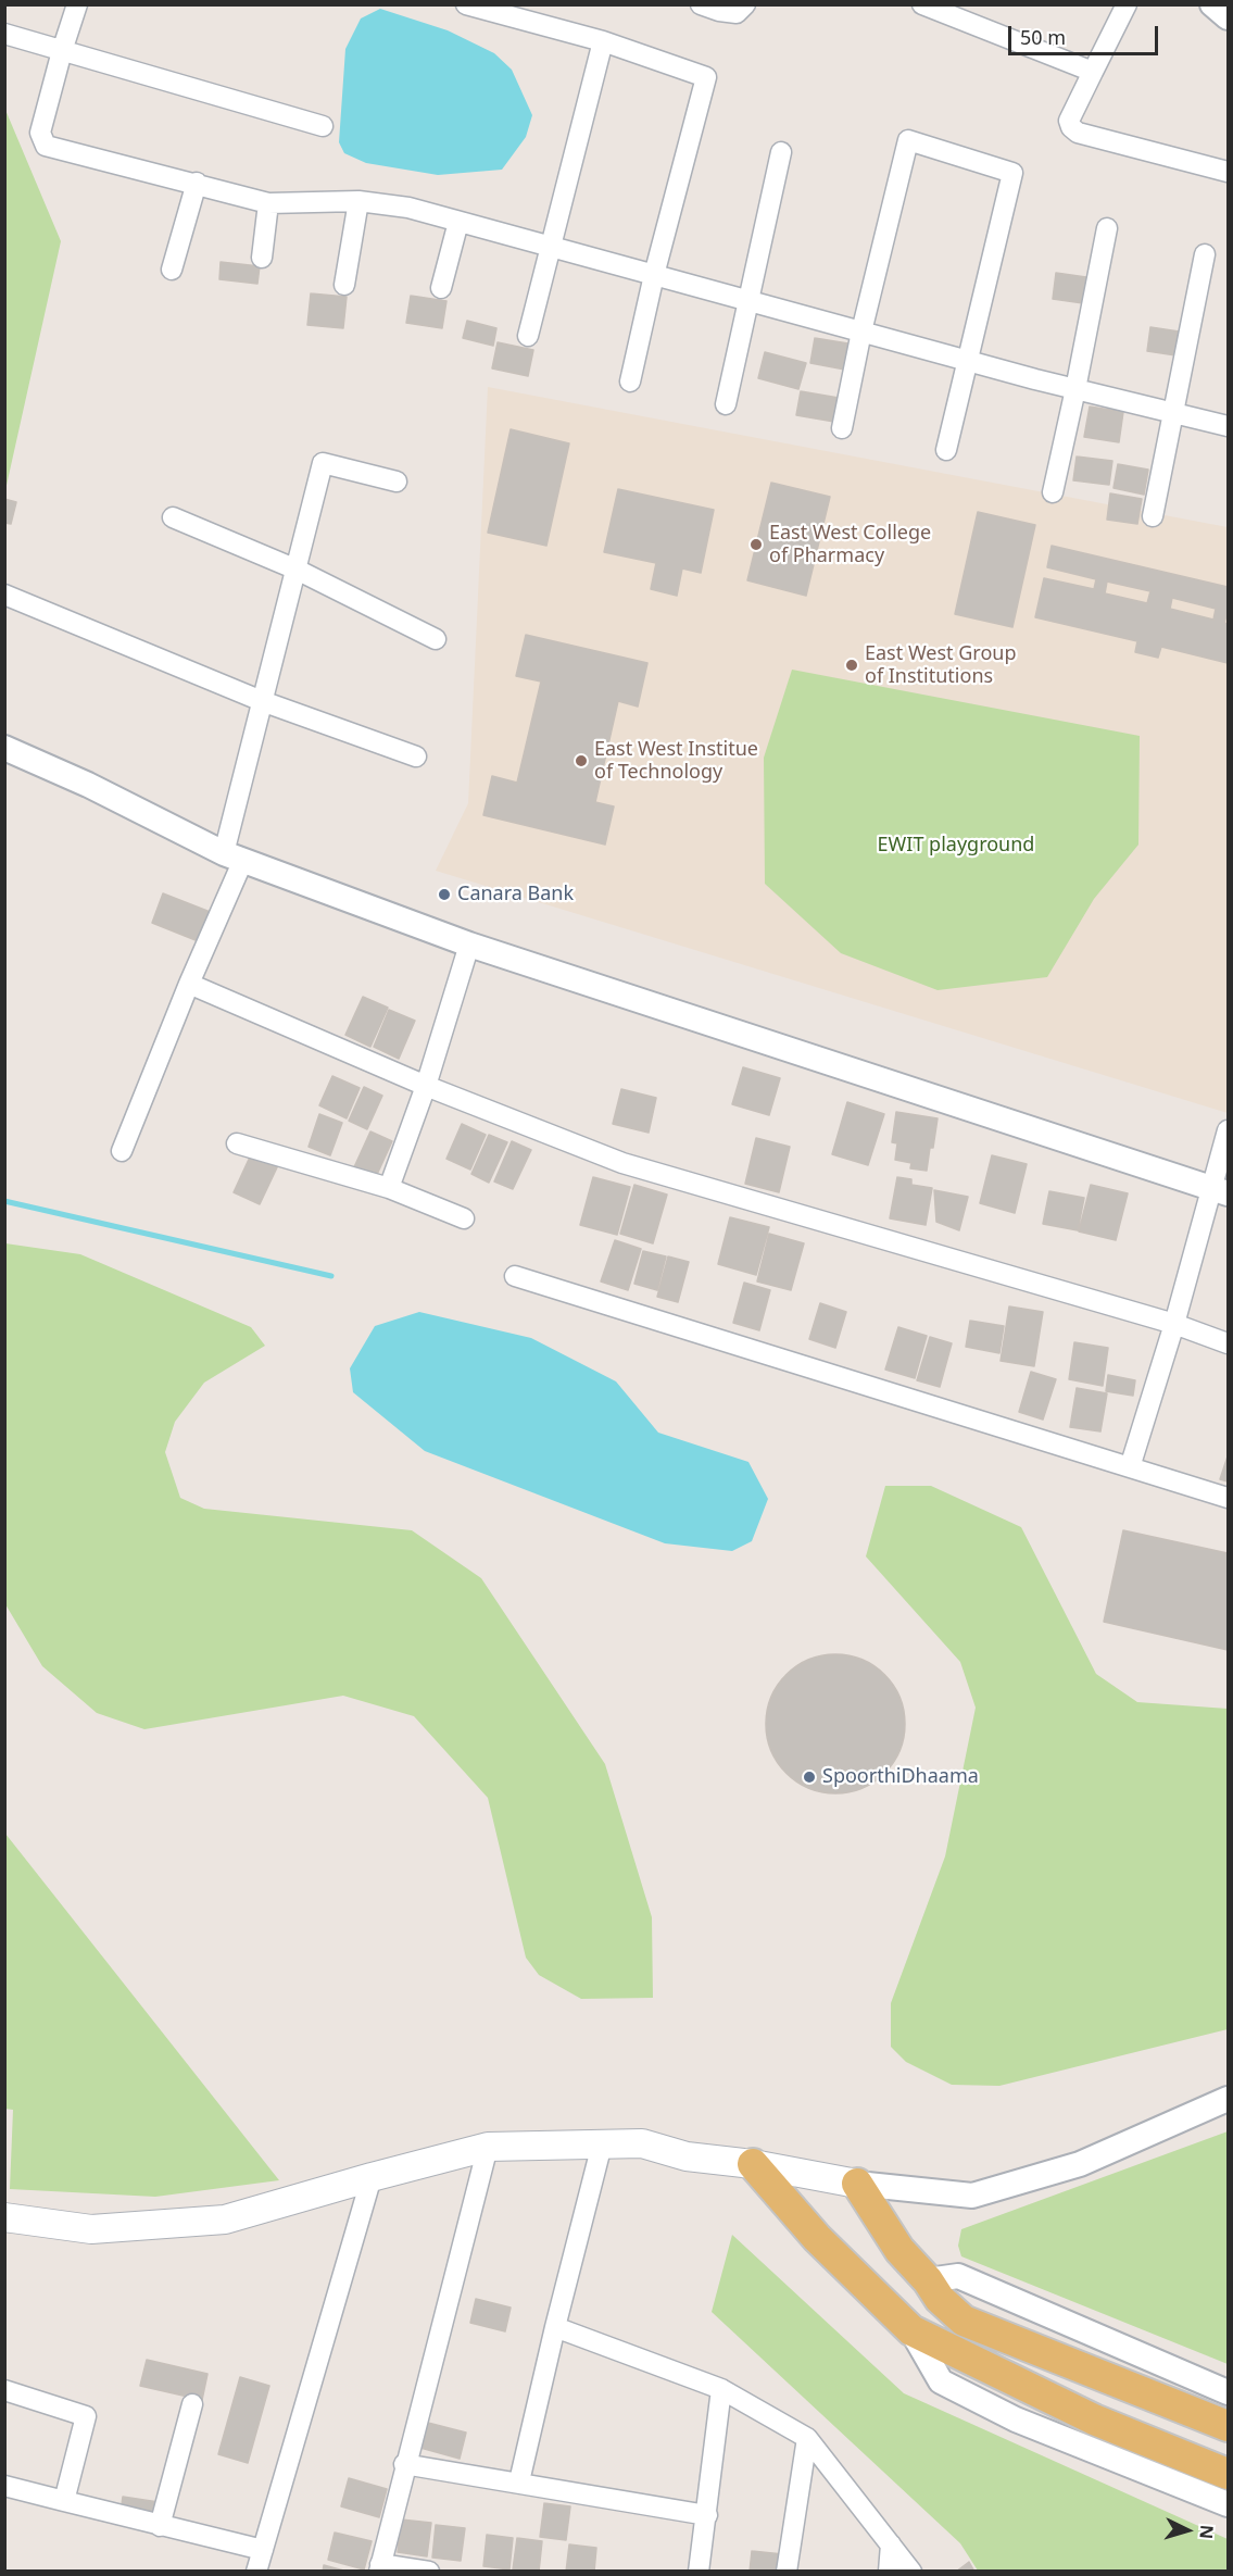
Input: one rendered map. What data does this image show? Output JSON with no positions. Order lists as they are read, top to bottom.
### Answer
{
  "parks": ["EWIT playground"],
  "places": [
    "East West College of Pharmacy",
    "East West Group of Institutions",
    "East West Institue of Technology",
    "Canara Bank",
    "SpoorthiDhaama"
  ],
  "scale_bar": "50 m",
  "north": "right"
}
